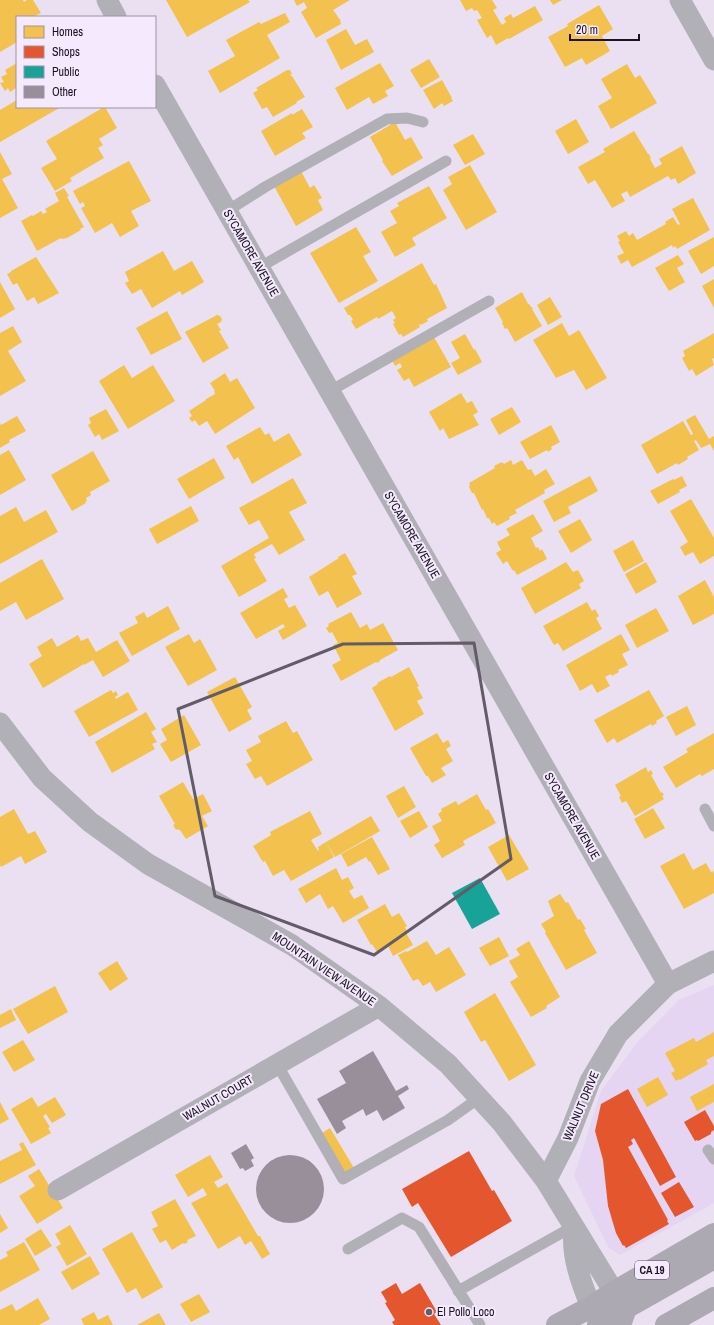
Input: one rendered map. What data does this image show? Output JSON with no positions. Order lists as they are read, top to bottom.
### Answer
{
  "streets": {
    "main road": ["CA 19"],
    "street": [
      "SYCAMORE AVENUE",
      "MOUNTAIN VIEW AVENUE",
      "WALNUT COURT",
      "WALNUT DRIVE"
    ]
  },
  "crossings": [
    ["SYCAMORE AVENUE", "WALNUT DRIVE"],
    ["MOUNTAIN VIEW AVENUE", "WALNUT COURT"],
    ["MOUNTAIN VIEW AVENUE", "WALNUT DRIVE"],
    ["MOUNTAIN VIEW AVENUE", "CA 19"]
  ],
  "places": ["El Pollo Loco"],
  "legend": [
    "Homes",
    "Shops",
    "Public",
    "Other"
  ],
  "scale_bar": "20 m"
}
